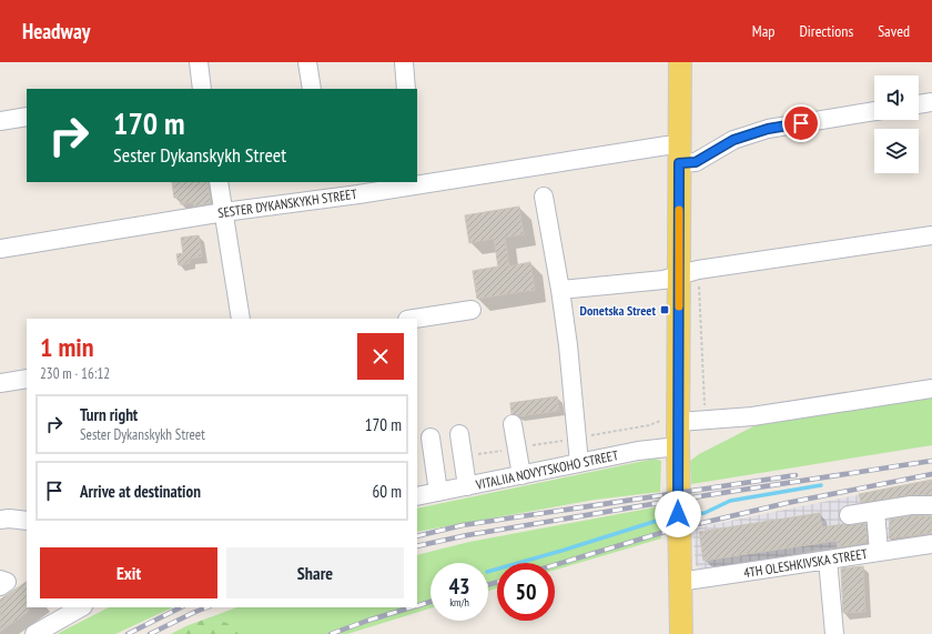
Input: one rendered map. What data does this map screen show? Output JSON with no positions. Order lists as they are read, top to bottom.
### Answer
{
  "streets": {
    "street": ["SESTER DYKANSKYKH STREET", "VITALIIA NOVYTSKOHO STREET", "4TH OLESHKIVSKA STREET"]
  },
  "places": {
    "transit": ["Donetska Street"]
  },
  "page": {
    "header": "Headway",
    "nav": ["Map", "Directions", "Saved"],
    "turn": ["170 m", "Sester Dykanskykh Street"],
    "heading": ["1 min", "230 m · 16:12"],
    "list": [
      {
        "name": "Turn right",
        "note": "Sester Dykanskykh Street",
        "value": "170 m"
      },
      {
        "name": "Arrive at destination",
        "value": "60 m"
      }
    ],
    "buttons": ["Exit", "Share"],
    "speed": "43 km/h",
    "limit": "50"
  }
}
